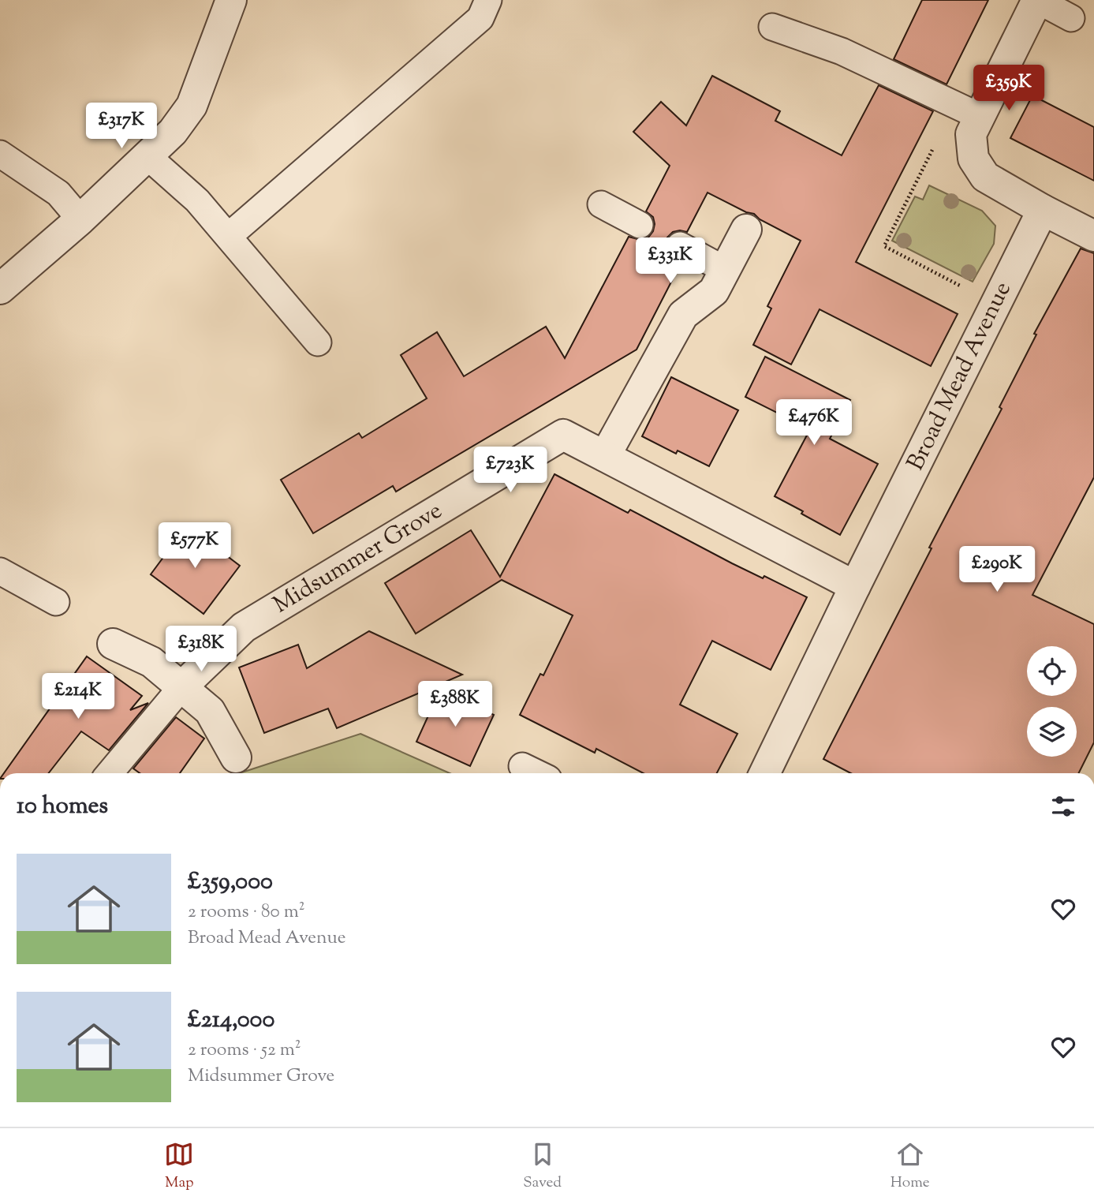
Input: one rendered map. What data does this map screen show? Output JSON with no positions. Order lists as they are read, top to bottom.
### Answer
{
  "streets": {
    "street": ["Broad Mead Avenue", "Midsummer Grove"]
  },
  "crossings": [
    ["Broad Mead Avenue", "Midsummer Grove"]
  ],
  "page": {
    "price": [
      "£359K",
      "£317K",
      "£331K",
      "£476K",
      "£723K",
      "£577K",
      "£290K",
      "£318K",
      "£214K",
      "£388K"
    ],
    "heading": "10 homes",
    "list": [
      {
        "name": "£359,000",
        "note": "2 rooms · 80 m² · Broad Mead Avenue"
      },
      {
        "name": "£214,000",
        "note": "2 rooms · 52 m² · Midsummer Grove"
      }
    ],
    "tabs": ["Map", "Saved", "Home"]
  }
}
